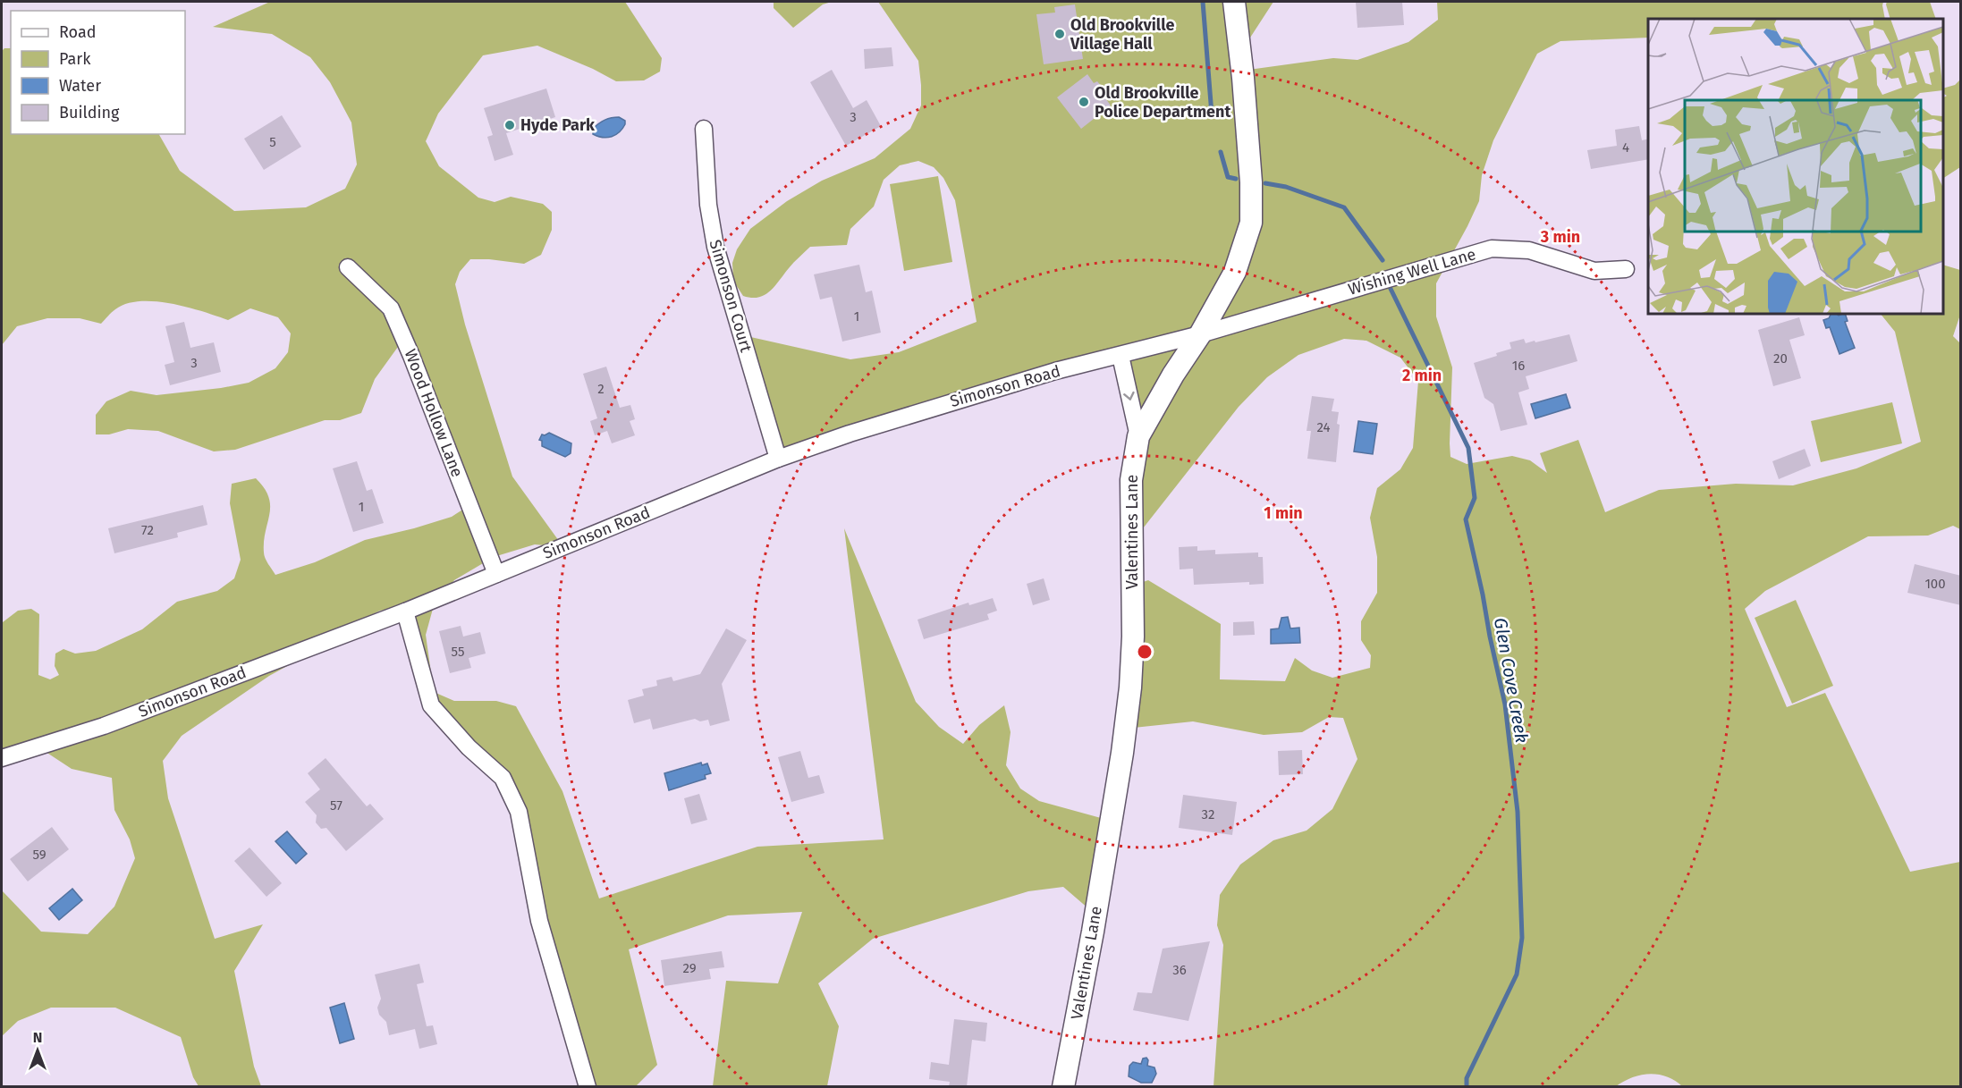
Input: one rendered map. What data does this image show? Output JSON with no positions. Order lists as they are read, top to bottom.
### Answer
{
  "streets": {
    "street": [
      "Wishing Well Lane",
      "Simonson Court",
      "Simonson Road",
      "Wood Hollow Lane",
      "Valentines Lane"
    ]
  },
  "crossings": [
    ["Wishing Well Lane", "Simonson Road"],
    ["Wishing Well Lane", "Valentines Lane"],
    ["Simonson Court", "Simonson Road"],
    ["Simonson Road", "Wood Hollow Lane"],
    ["Simonson Road", "Valentines Lane"]
  ],
  "water": ["Glen Cove Creek"],
  "places": ["Old Brookville Village Hall", "Old Brookville Police Department", "Hyde Park"],
  "house_numbers": [
    "3",
    "5",
    "4",
    "1",
    "20",
    "3",
    "16",
    "2",
    "24",
    "1",
    "72",
    "100",
    "55",
    "57",
    "32",
    "59",
    "29",
    "36"
  ],
  "legend": [
    "Road",
    "Park",
    "Water",
    "Building"
  ],
  "north": "top",
  "rings": ["3 min", "2 min", "1 min"]
}
